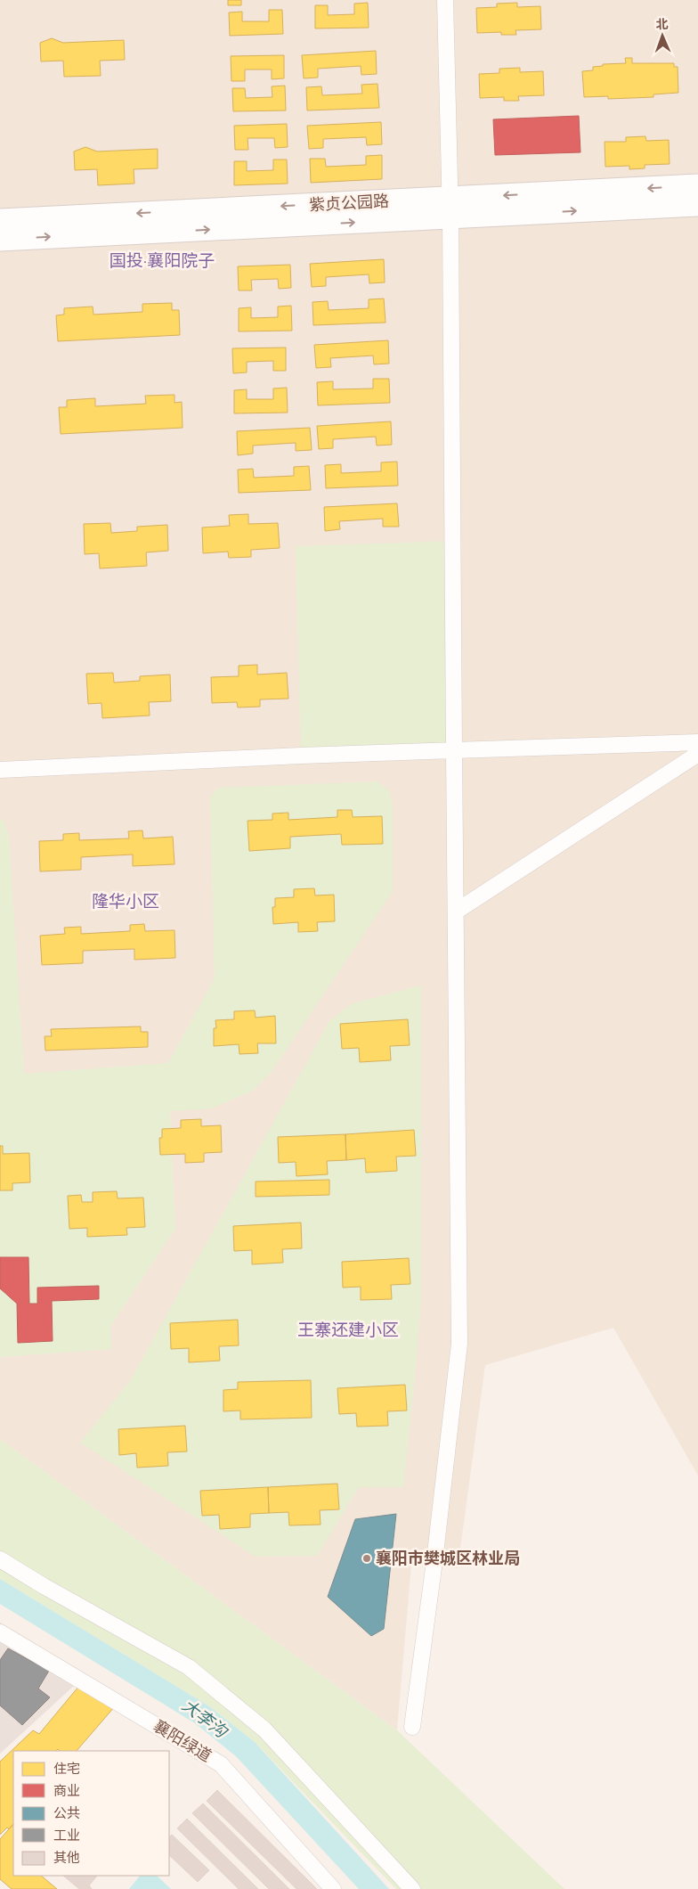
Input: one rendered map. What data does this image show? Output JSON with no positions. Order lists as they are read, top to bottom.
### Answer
{
  "streets": {
    "street": ["紫贞公园路", "襄阳绿道"]
  },
  "districts": ["国投·襄阳院子", "隆华小区", "王寨还建小区"],
  "water": ["大李沟"],
  "places": ["襄阳市樊城区林业局"],
  "legend": [
    "住宅",
    "商业",
    "公共",
    "工业",
    "其他"
  ],
  "north": "top"
}
